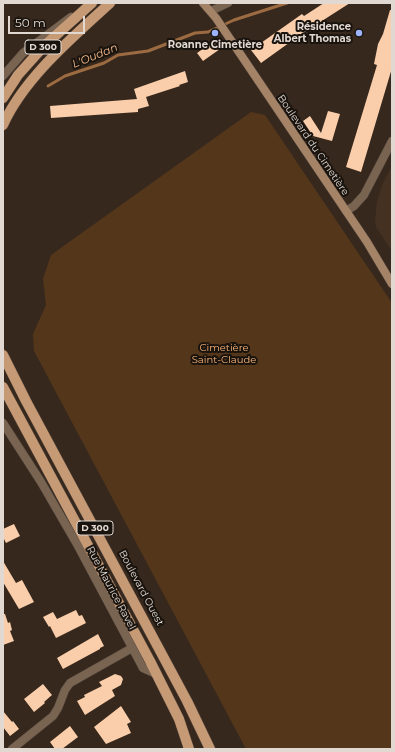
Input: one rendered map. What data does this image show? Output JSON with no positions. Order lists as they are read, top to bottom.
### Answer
{
  "streets": {
    "main road": ["D 300", "Boulevard Ouest"],
    "street": ["Boulevard du Cimetière", "Rue Maurice Ravel"]
  },
  "crossings": [
    ["D 300", "Rue Maurice Ravel"]
  ],
  "water": ["L'Oudan"],
  "parks": ["Cimetière Saint-Claude"],
  "places": ["Roanne Cimetière", "Résidence Albert Thomas"],
  "scale_bar": "50 m"
}
